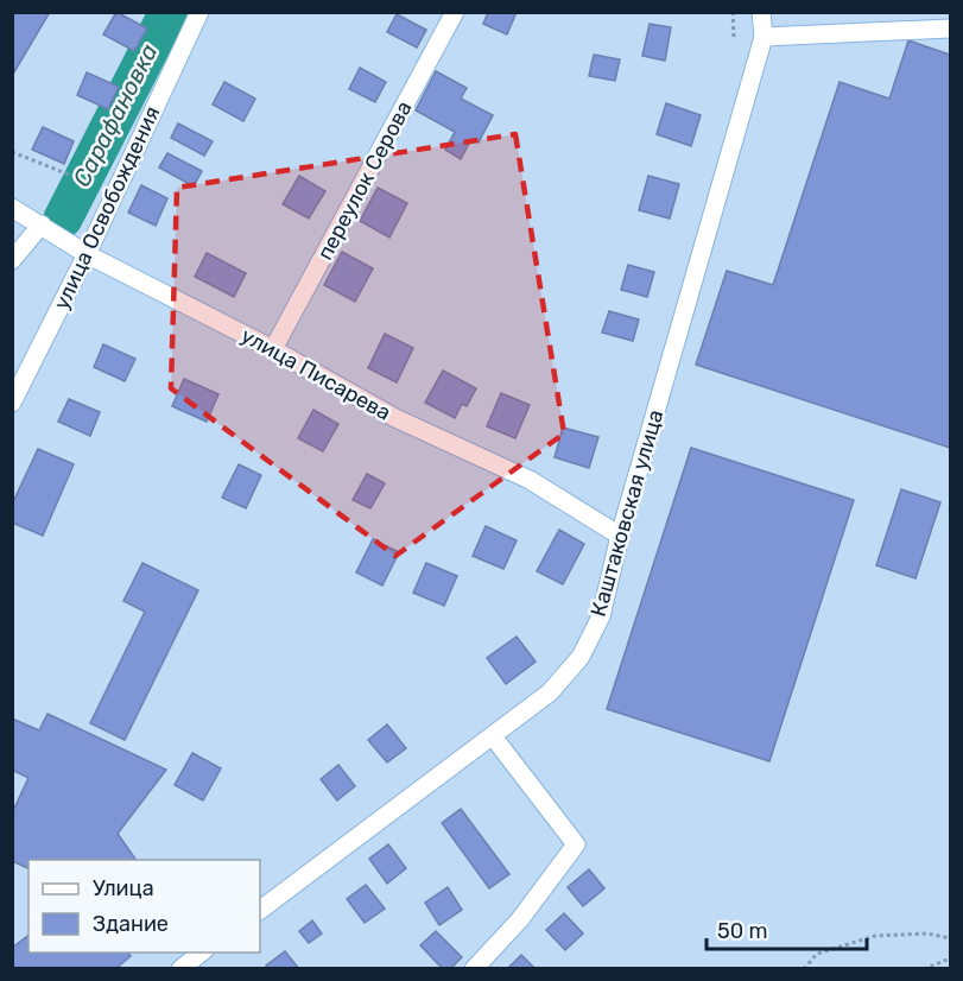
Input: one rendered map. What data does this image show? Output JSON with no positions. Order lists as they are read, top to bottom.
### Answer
{
  "streets": {
    "street": [
      "переулок Серова",
      "улица Освобождения",
      "улица Писарева",
      "Каштаковская улица"
    ]
  },
  "crossings": [
    ["переулок Серова", "улица Писарева"],
    ["улица Освобождения", "улица Писарева"],
    ["улица Писарева", "Каштаковская улица"]
  ],
  "water": ["Сарафановка"],
  "legend": ["Улица", "Здание"],
  "scale_bar": "50 m"
}
